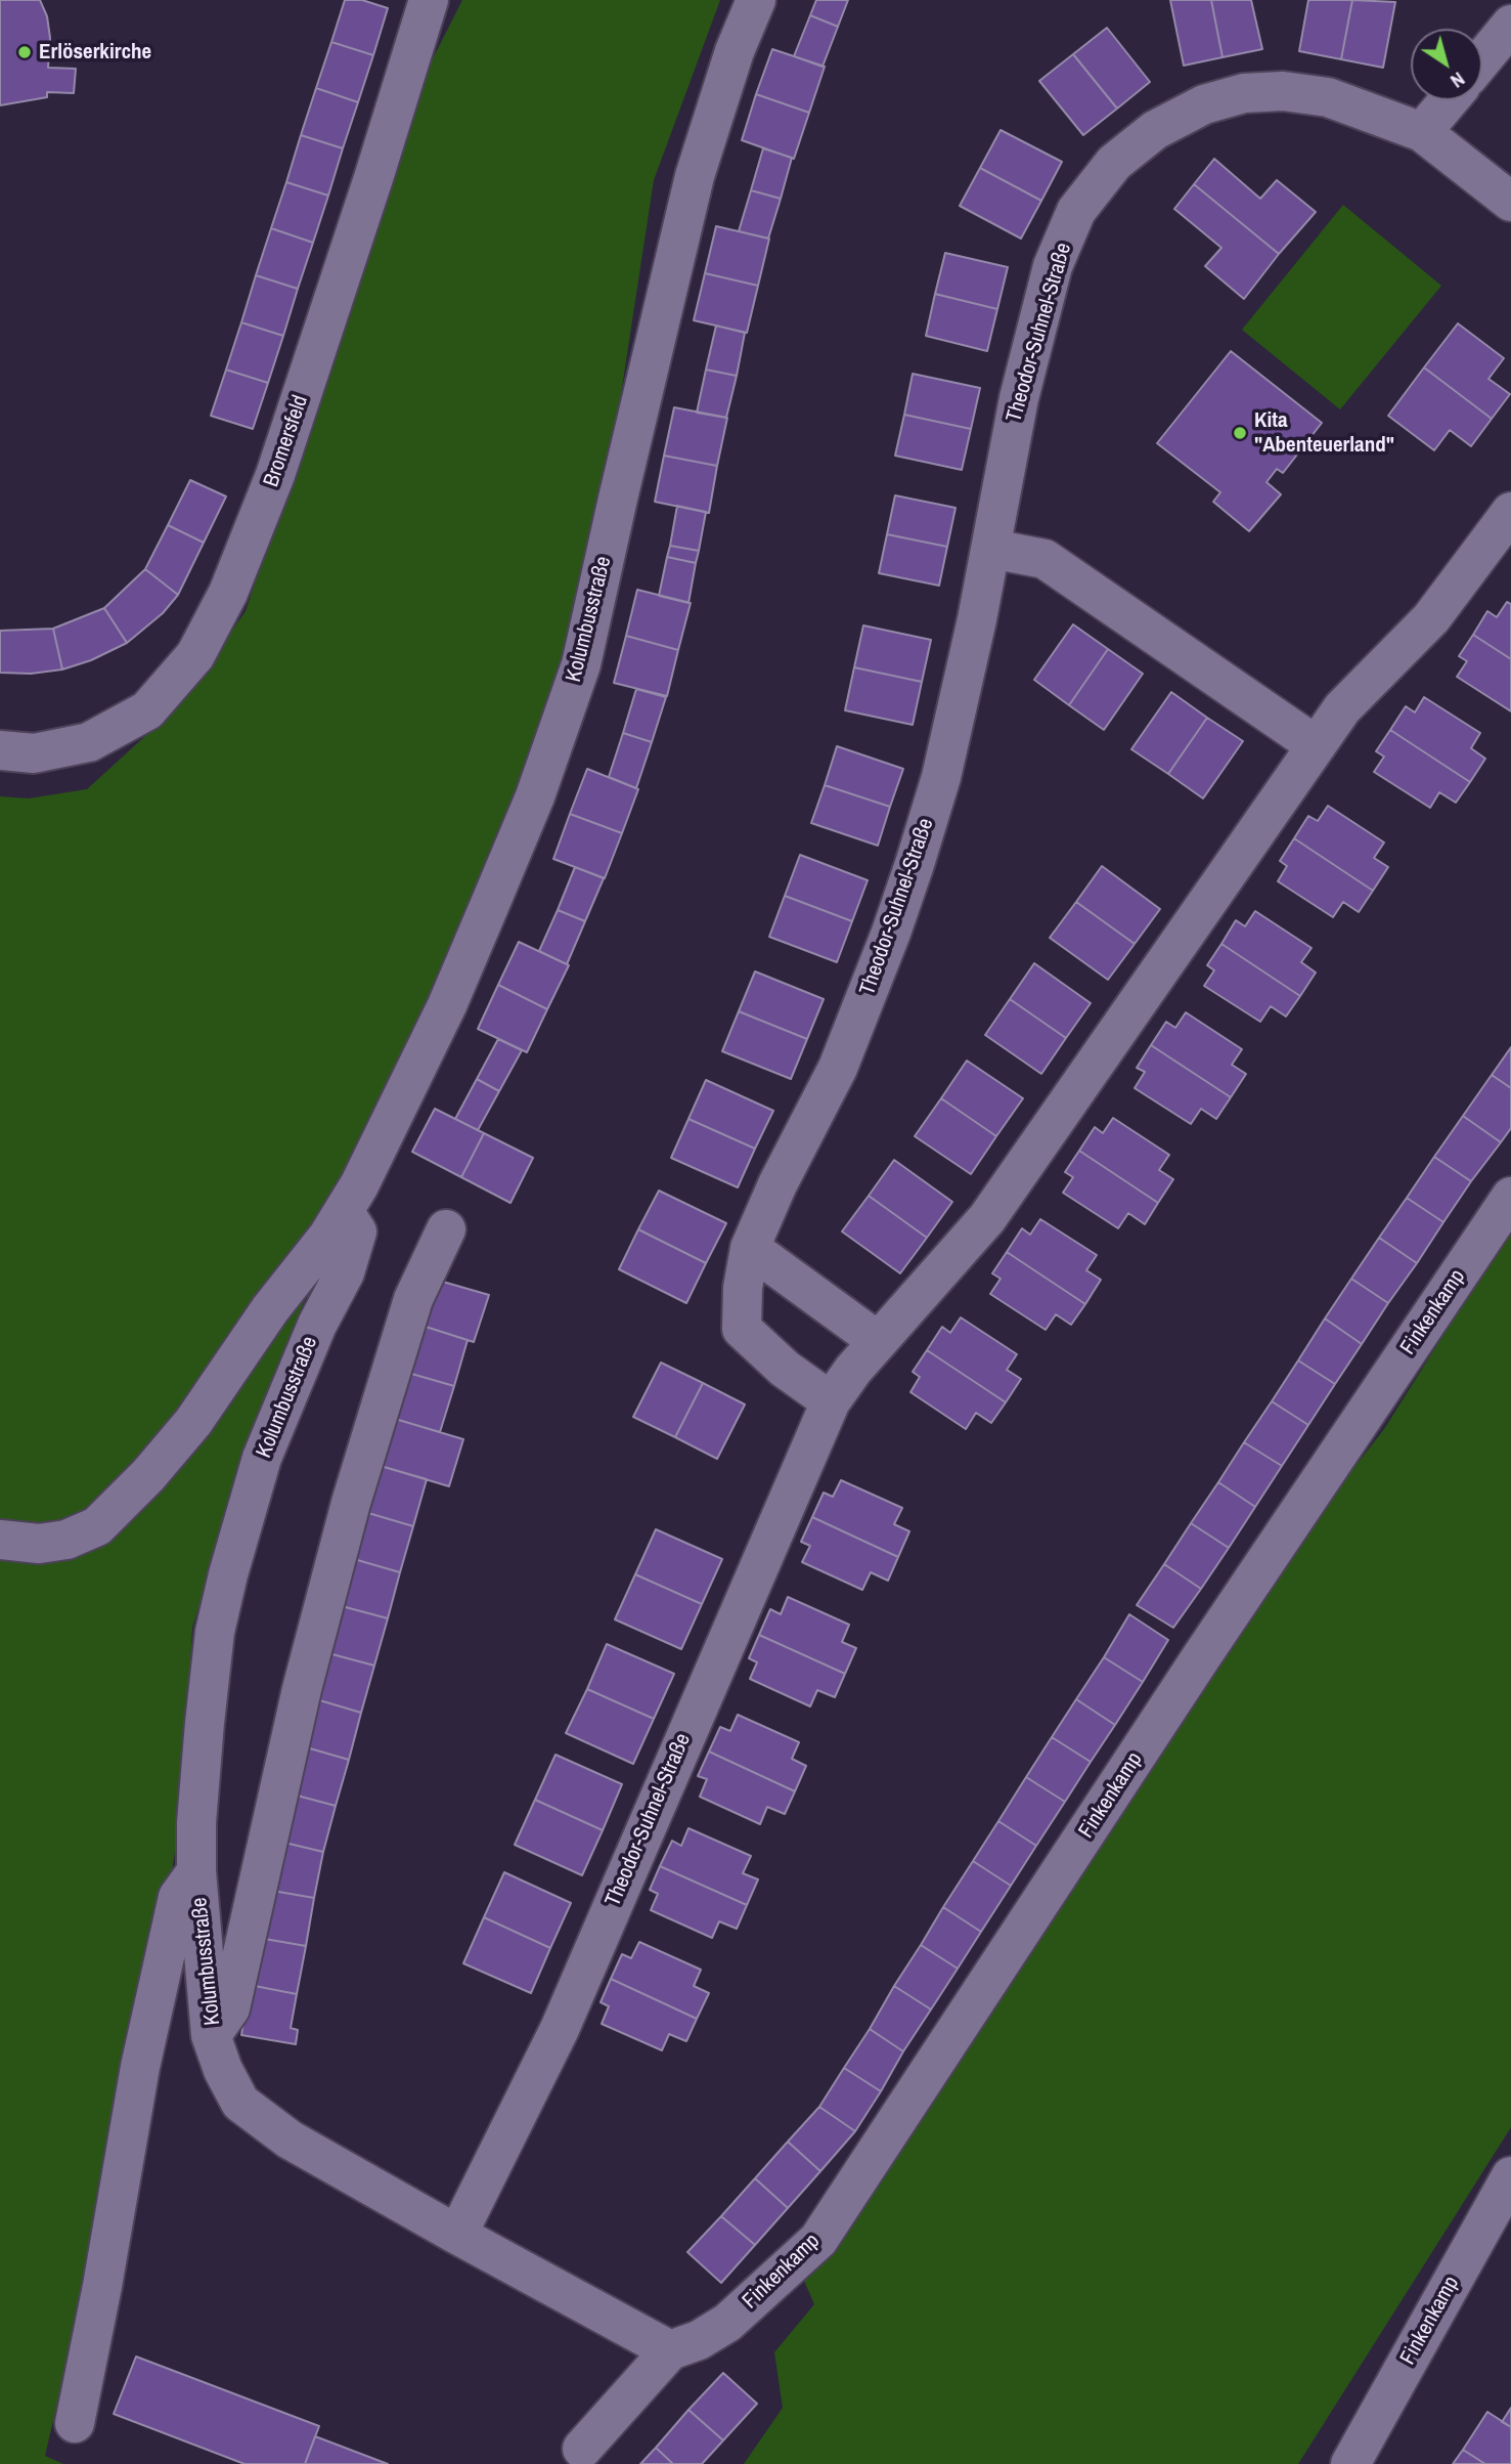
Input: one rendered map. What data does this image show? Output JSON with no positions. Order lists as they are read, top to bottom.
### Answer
{
  "streets": {
    "street": [
      "Theodor-Suhnel-Straße",
      "Bromersfeld",
      "Kolumbusstraße",
      "Finkenkamp"
    ]
  },
  "places": ["Erlöserkirche", "Kita \"Abenteuerland\""],
  "north": "bottom right"
}
